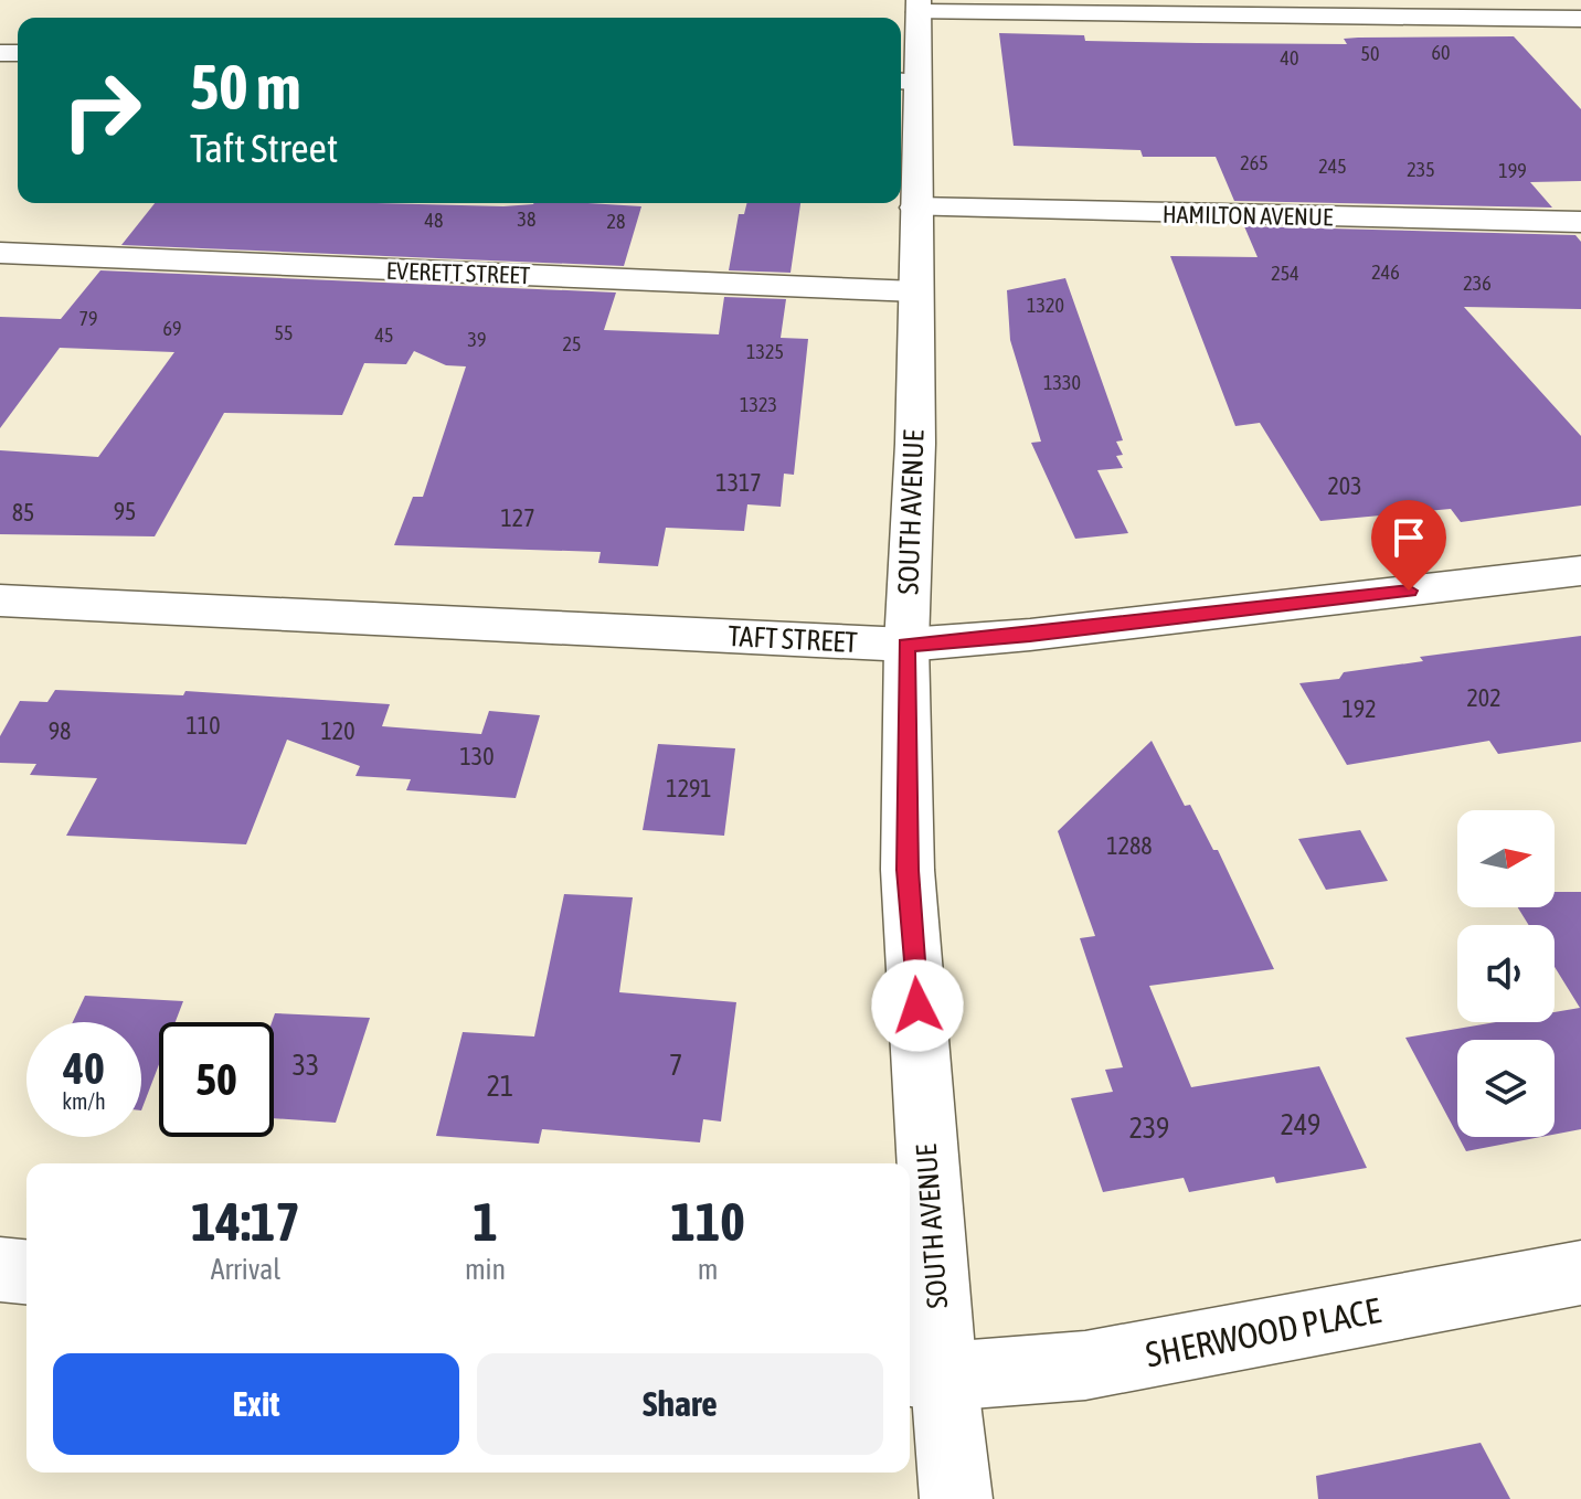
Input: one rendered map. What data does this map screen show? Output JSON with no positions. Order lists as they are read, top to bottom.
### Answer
{
  "streets": {
    "street": [
      "HAMILTON AVENUE",
      "EVERETT STREET",
      "SOUTH AVENUE",
      "TAFT STREET",
      "SHERWOOD PLACE"
    ]
  },
  "crossings": [
    ["HAMILTON AVENUE", "SOUTH AVENUE"],
    ["EVERETT STREET", "SOUTH AVENUE"],
    ["SOUTH AVENUE", "TAFT STREET"],
    ["SOUTH AVENUE", "SHERWOOD PLACE"]
  ],
  "house_numbers": [
    "60",
    "50",
    "40",
    "265",
    "245",
    "235",
    "199",
    "38",
    "48",
    "28",
    "246",
    "254",
    "236",
    "1320",
    "79",
    "69",
    "55",
    "45",
    "39",
    "25",
    "1325",
    "1330",
    "1323",
    "1317",
    "203",
    "95",
    "85",
    "127",
    "202",
    "192",
    "110",
    "98",
    "120",
    "130",
    "1291",
    "1288",
    "33",
    "7",
    "21",
    "249",
    "239"
  ],
  "north": "right",
  "page": {
    "turn": ["50 m", "Taft Street"],
    "speed": "40 km/h",
    "limit": "50",
    "eta": [
      "14:17",
      "Arrival",
      "1",
      "min",
      "110",
      "m"
    ],
    "buttons": ["Exit", "Share"]
  }
}
